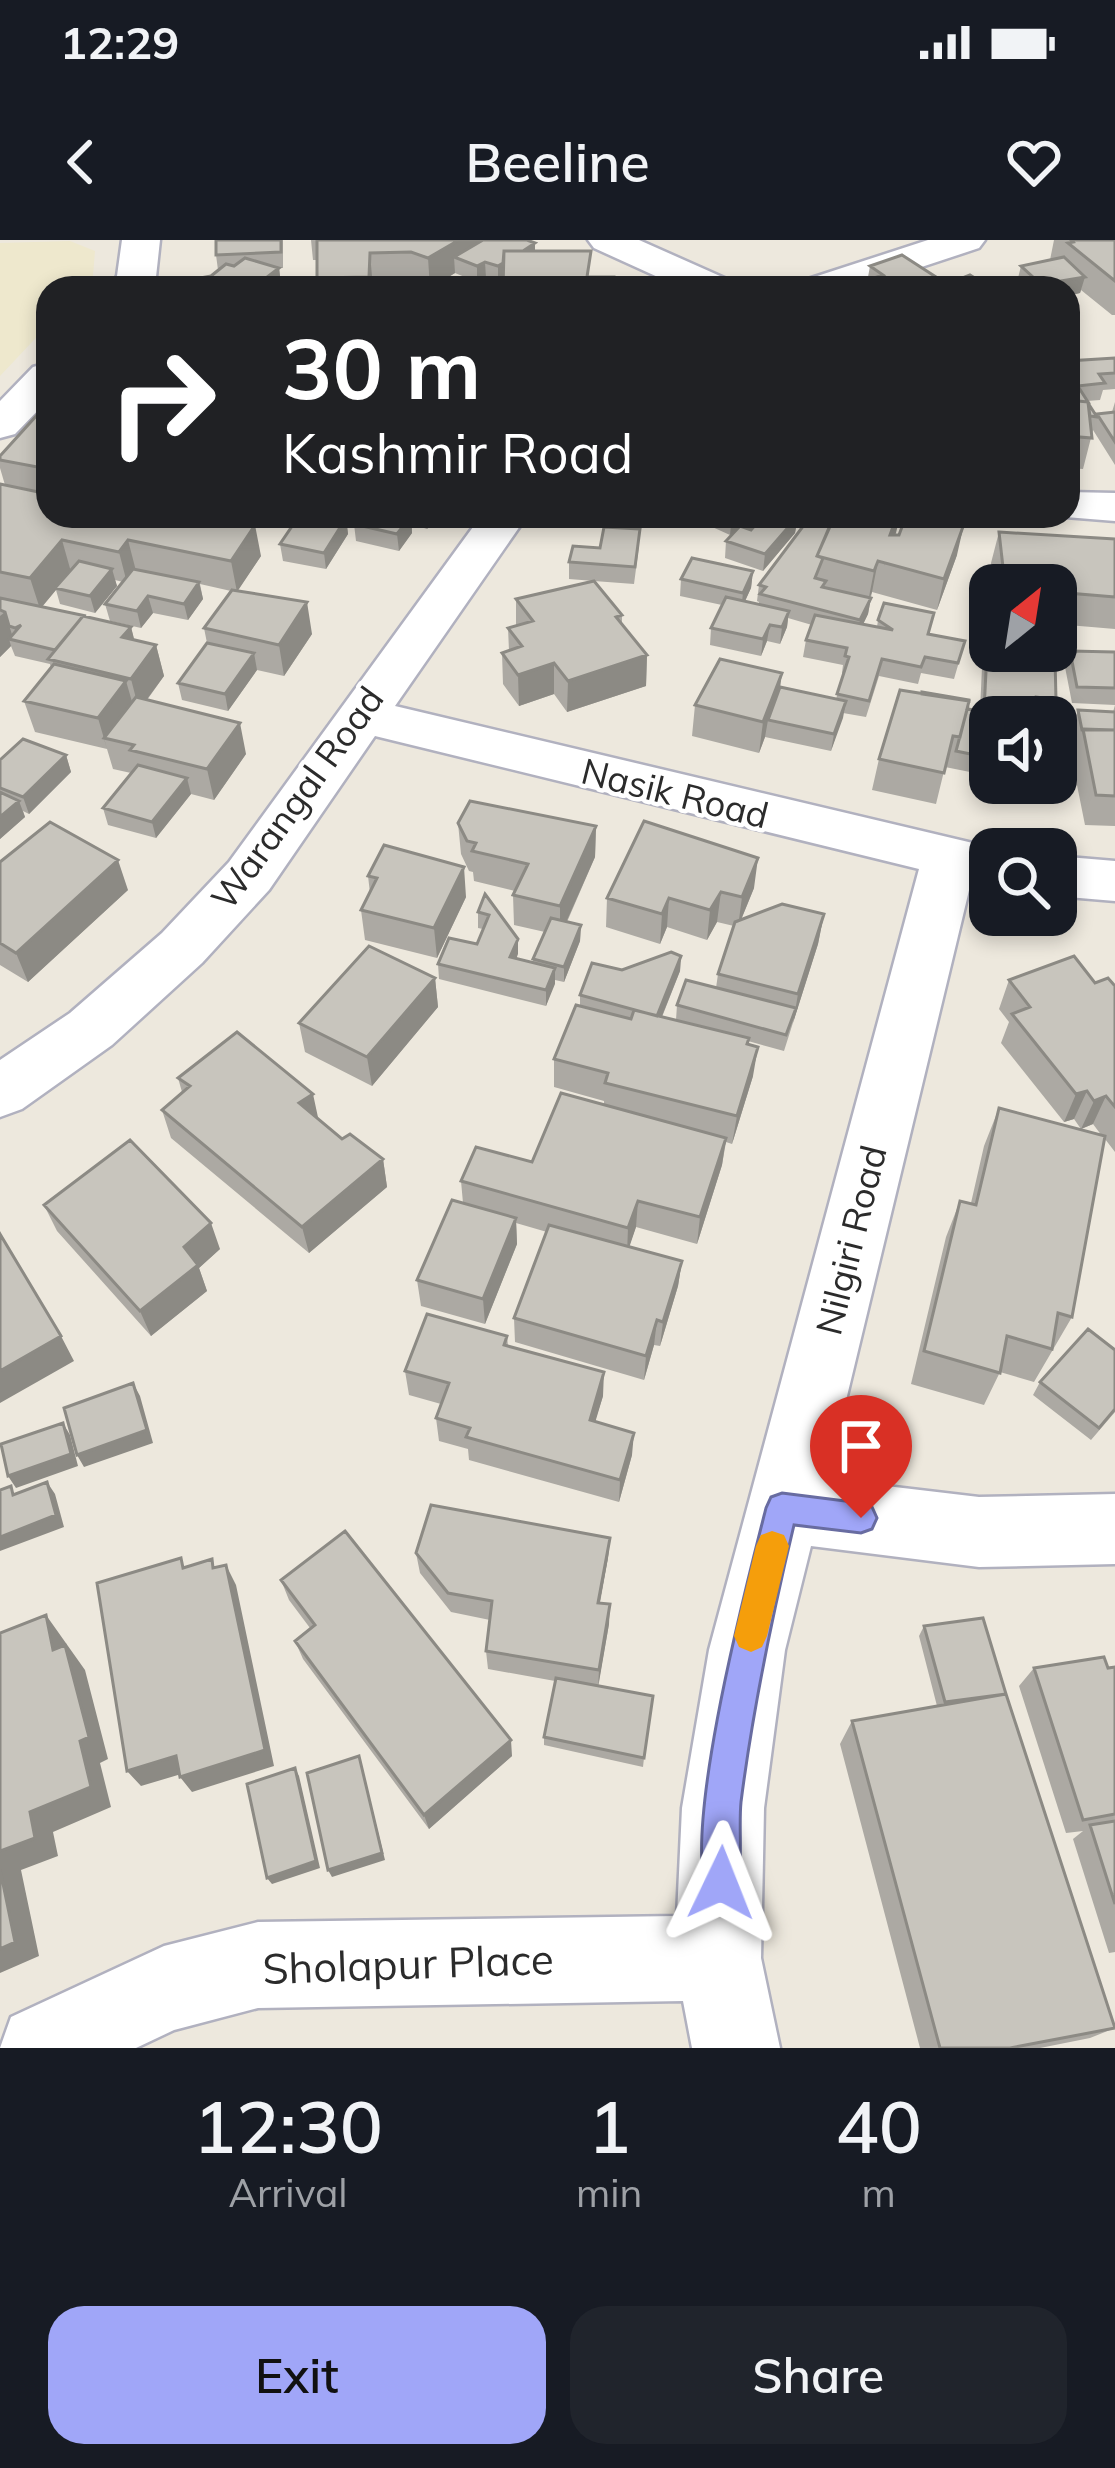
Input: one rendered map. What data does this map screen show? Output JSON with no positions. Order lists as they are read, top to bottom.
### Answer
{
  "streets": {
    "street": [
      "Nasik Road",
      "Warangal Road",
      "Nilgiri Road",
      "Sholapur Place"
    ]
  },
  "crossings": [
    ["Nasik Road", "Warangal Road"],
    ["Nilgiri Road", "Sholapur Place"]
  ],
  "north": "top right",
  "page": {
    "status": "12:29",
    "header": "Beeline",
    "turn": ["30 m", "Kashmir Road"],
    "eta": [
      "12:30",
      "Arrival",
      "1",
      "min",
      "40",
      "m"
    ],
    "buttons": ["Exit", "Share"]
  }
}
